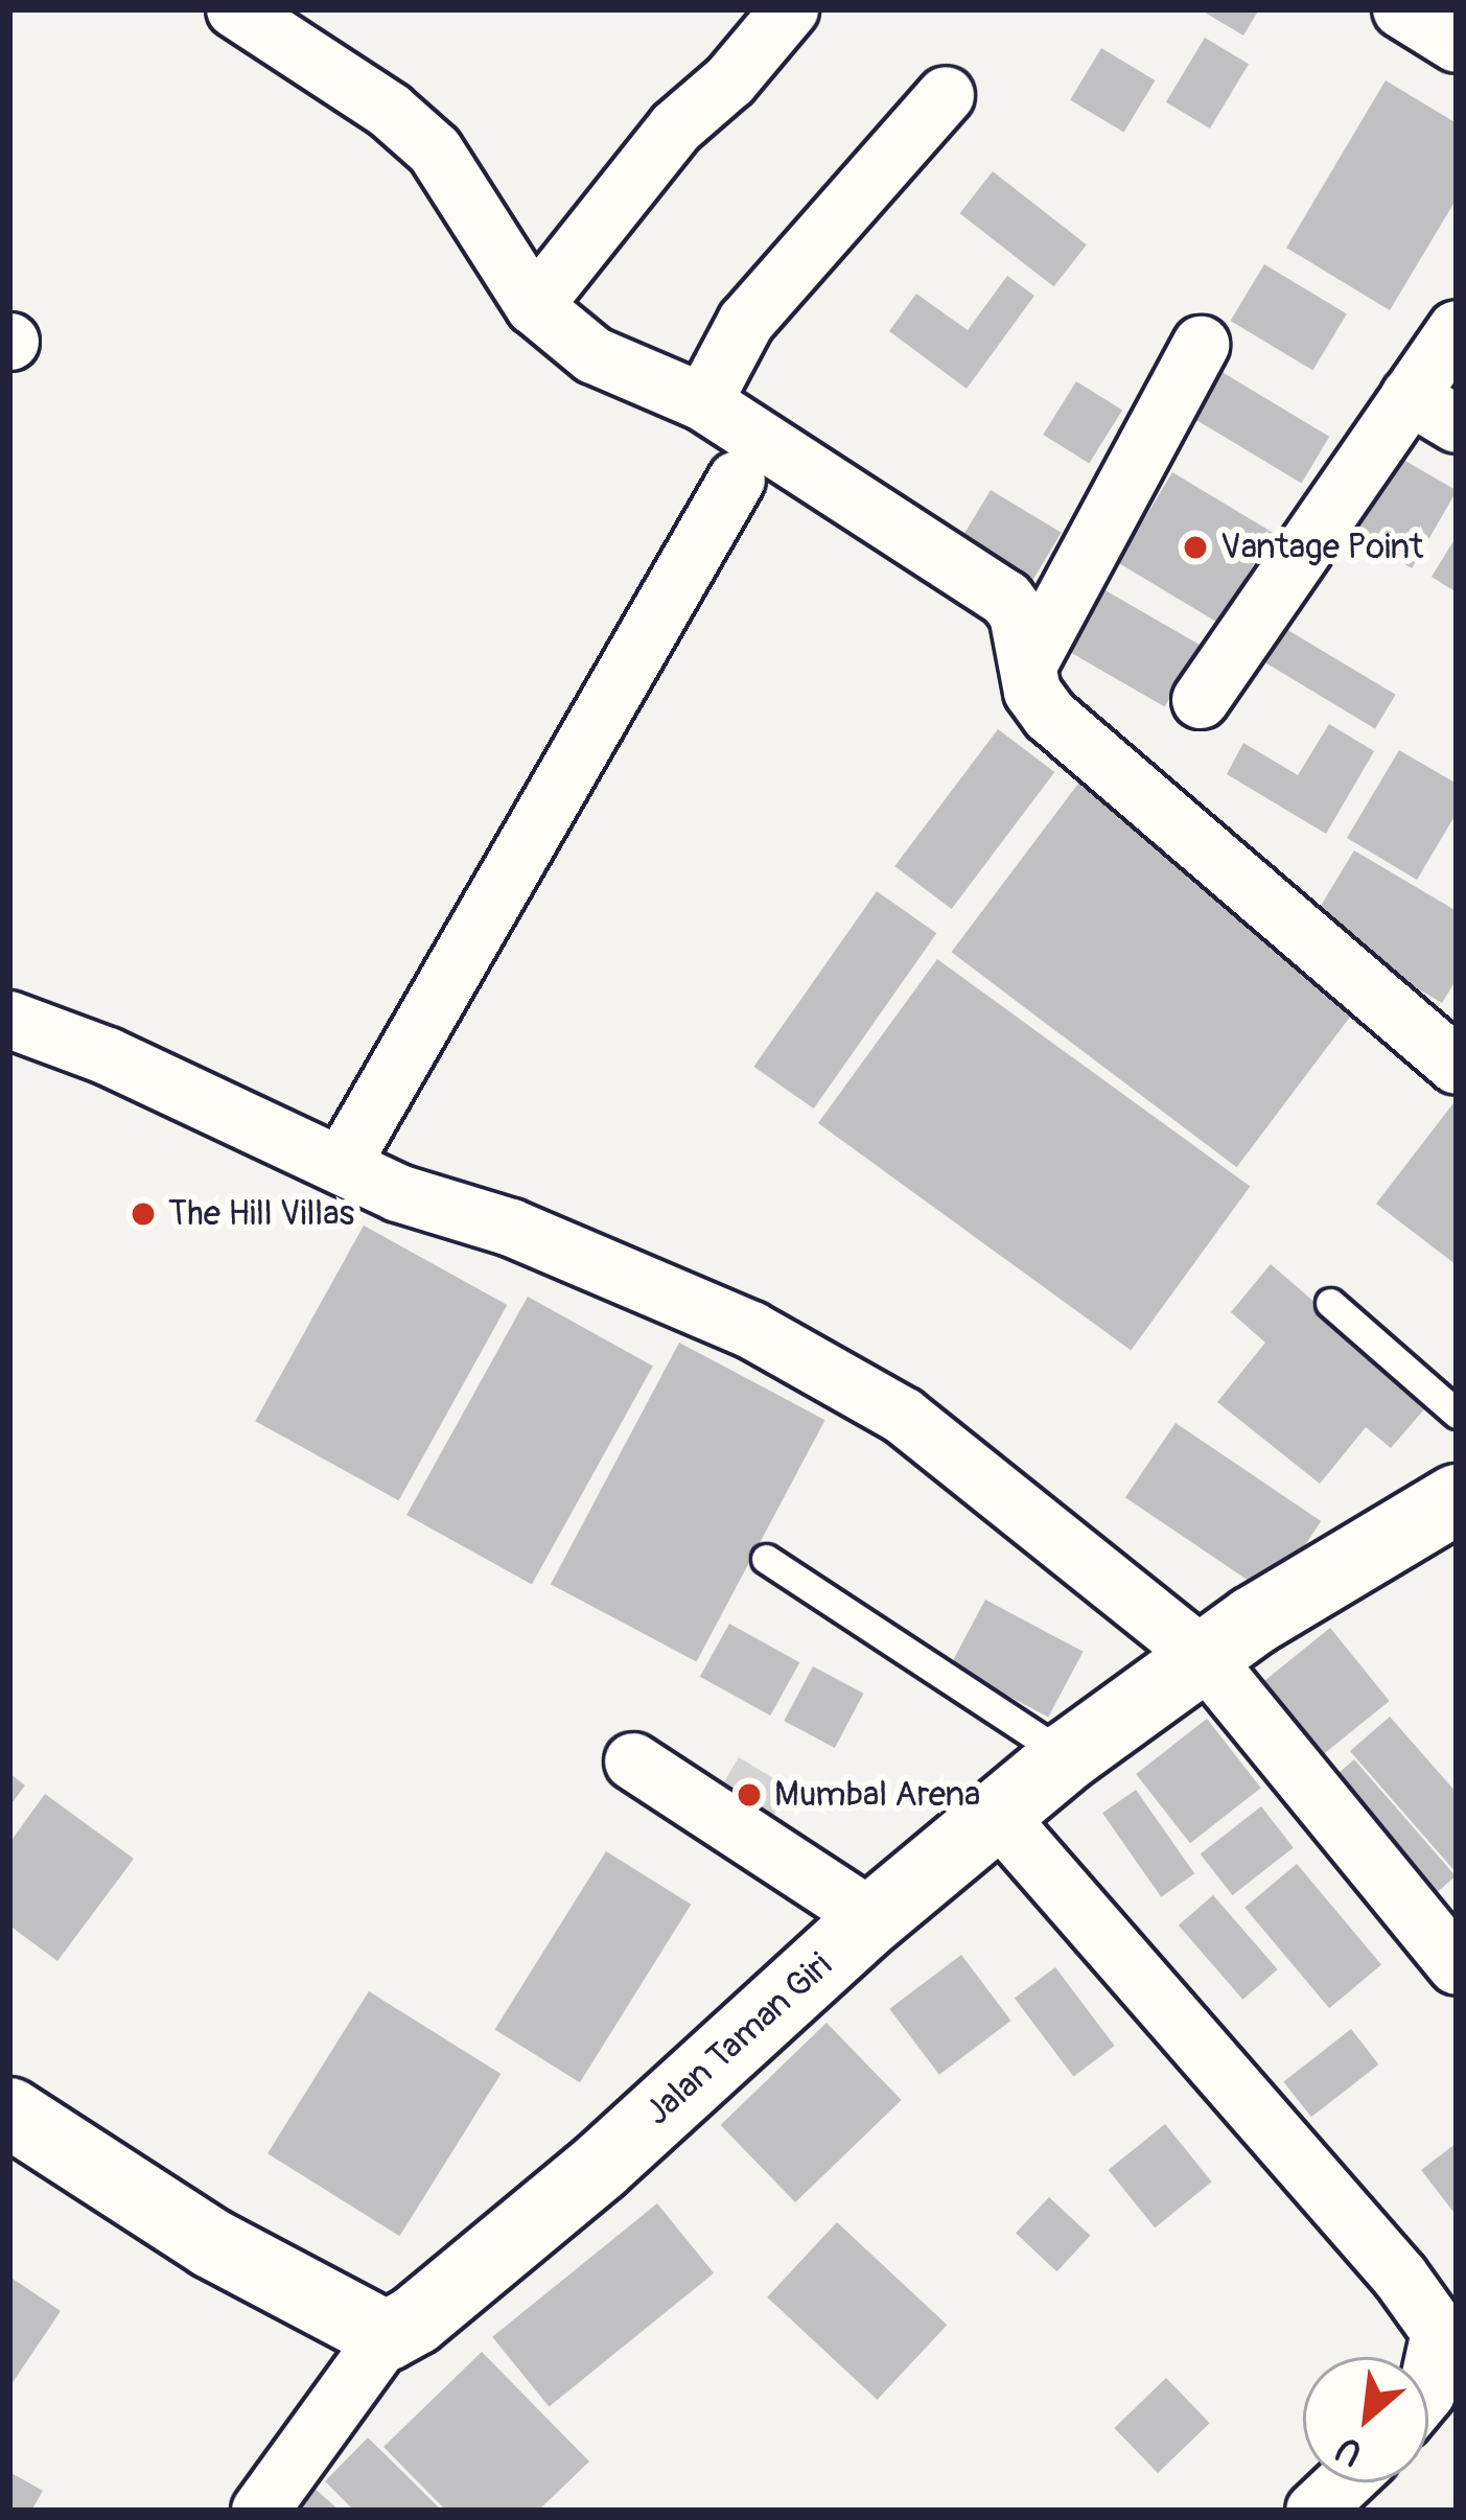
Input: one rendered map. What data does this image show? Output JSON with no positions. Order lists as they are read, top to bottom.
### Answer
{
  "streets": {
    "street": ["Jalan Taman Giri"]
  },
  "places": ["Vantage Point", "The Hill Villas", "Mumbal Arena"],
  "north": "bottom left"
}
